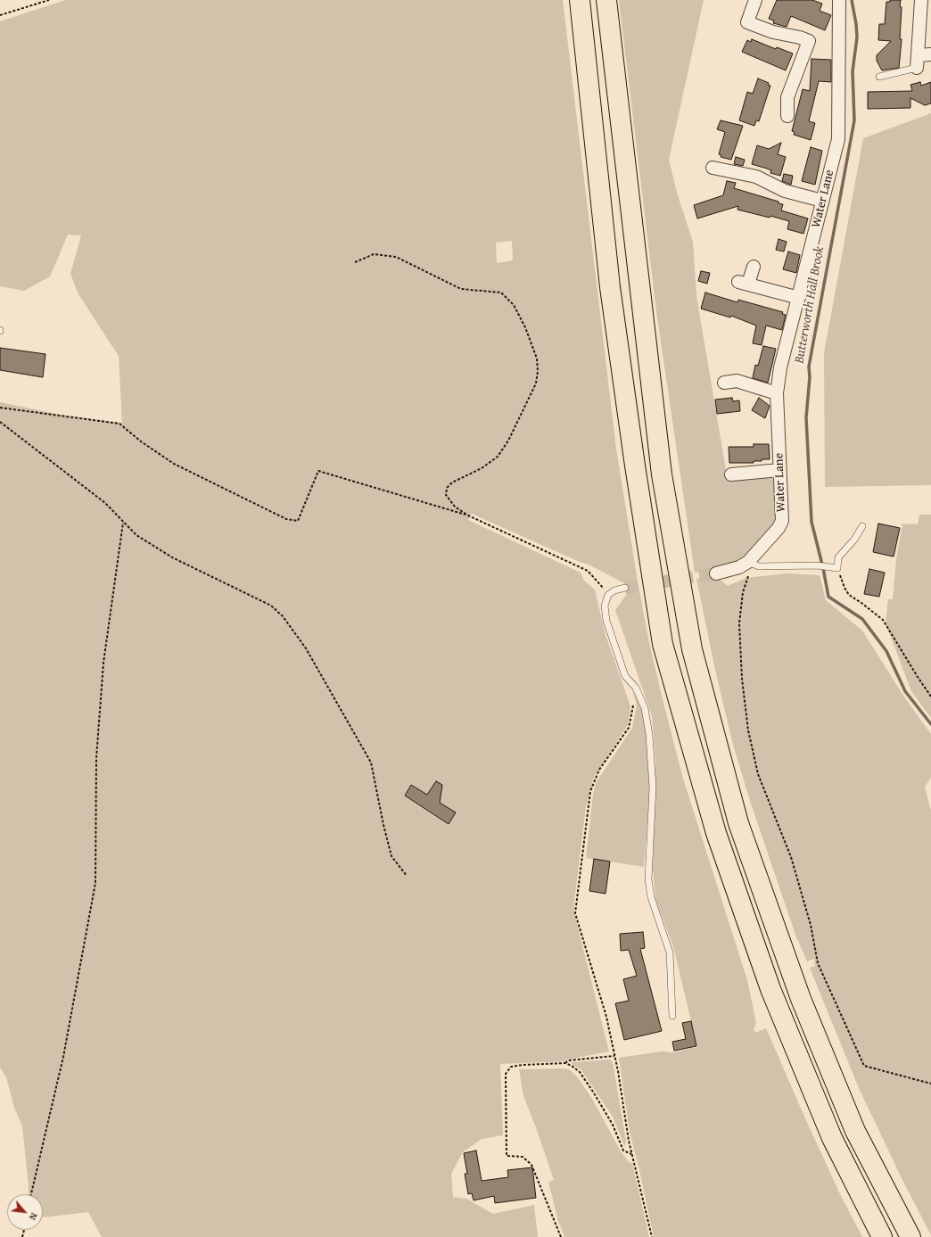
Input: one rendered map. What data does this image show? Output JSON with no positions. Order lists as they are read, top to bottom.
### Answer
{
  "streets": {
    "street": ["Water Lane"]
  },
  "water": ["Butterworth Hall Brook"],
  "north": "bottom right"
}
